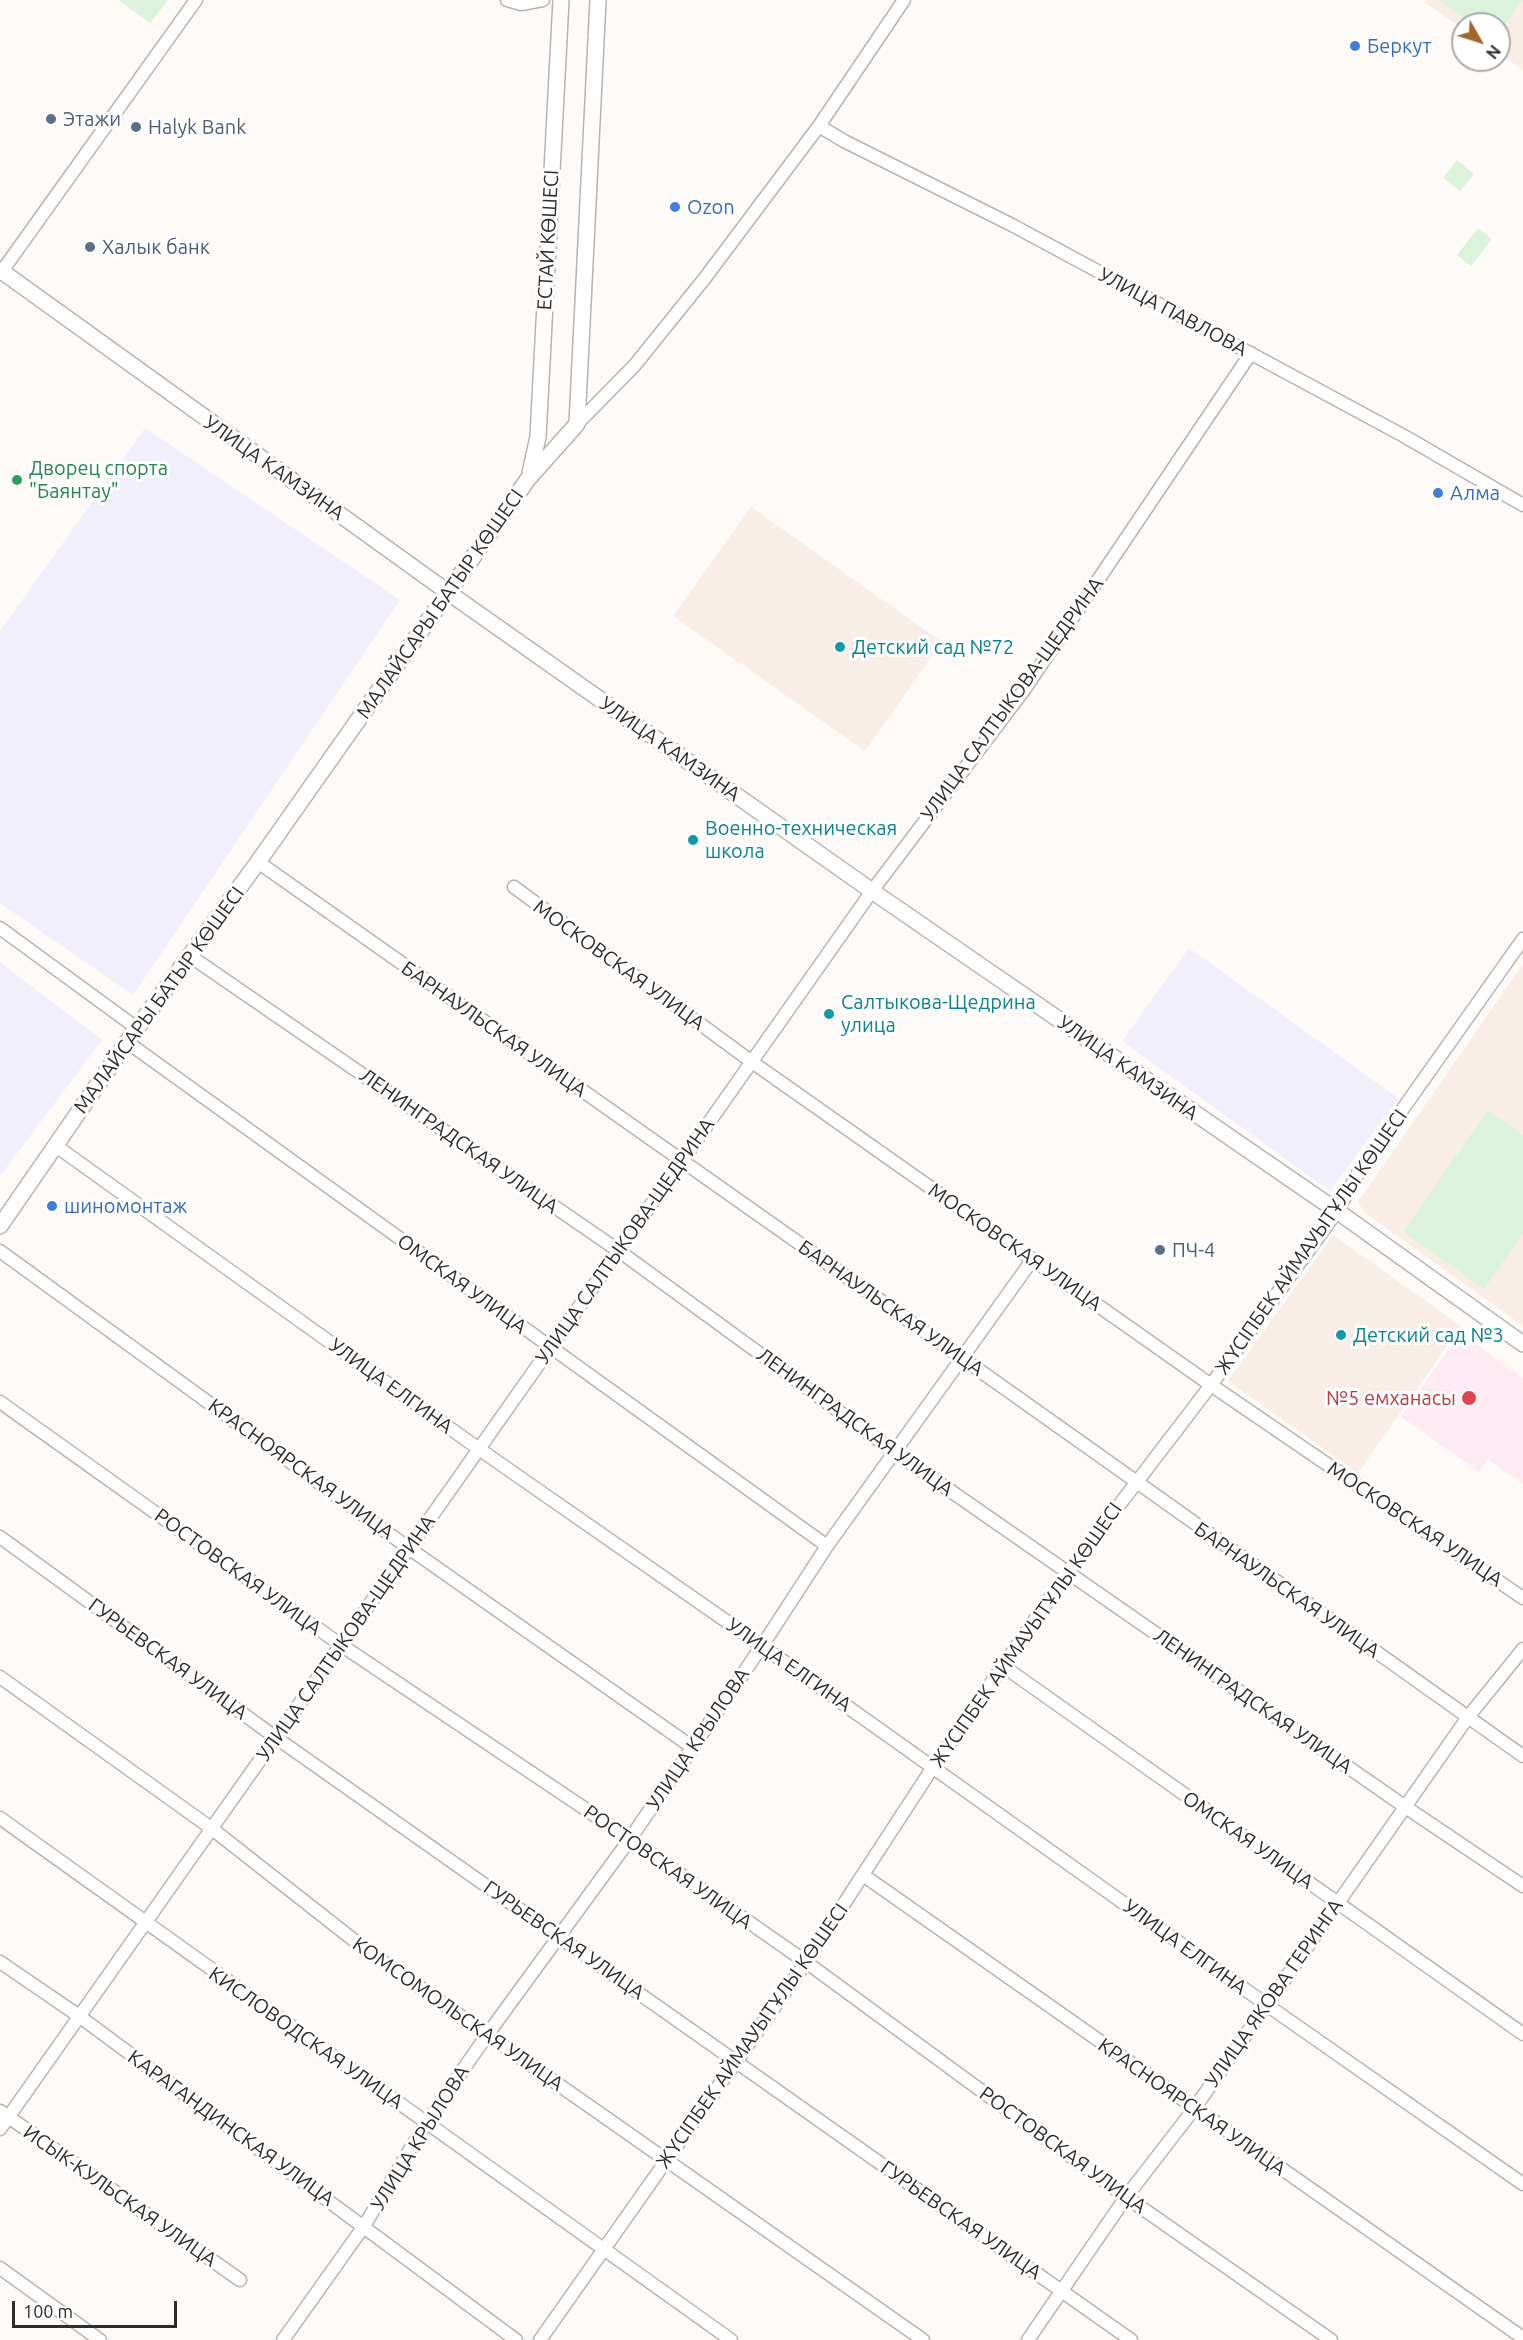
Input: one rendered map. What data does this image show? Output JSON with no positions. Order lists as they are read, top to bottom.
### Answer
{
  "streets": {
    "main road": ["ЕСТАЙ КӨШЕСІ", "УЛИЦА КАМЗИНА", "МАЛАЙСАРЫ БАТЫР КӨШЕСІ"],
    "street": [
      "УЛИЦА ПАВЛОВА",
      "УЛИЦА САЛТЫКОВА-ЩЕДРИНА",
      "МОСКОВСКАЯ УЛИЦА",
      "БАРНАУЛЬСКАЯ УЛИЦА",
      "ЛЕНИНГРАДСКАЯ УЛИЦА",
      "ЖҮСІПБЕК АЙМАУЫТҰЛЫ КӨШЕСІ",
      "ОМСКАЯ УЛИЦА",
      "УЛИЦА ЕЛГИНА",
      "КРАСНОЯРСКАЯ УЛИЦА",
      "РОСТОВСКАЯ УЛИЦА",
      "ГУРЬЕВСКАЯ УЛИЦА",
      "УЛИЦА КРЫЛОВА",
      "УЛИЦА ЯКОВА ГЕРИНГА",
      "КОМСОМОЛЬСКАЯ УЛИЦА",
      "КИСЛОВОДСКАЯ УЛИЦА",
      "КАРАГАНДИНСКАЯ УЛИЦА",
      "ИСЫК-КУЛЬСКАЯ УЛИЦА"
    ]
  },
  "crossings": [
    ["ЕСТАЙ КӨШЕСІ", "МАЛАЙСАРЫ БАТЫР КӨШЕСІ"],
    ["УЛИЦА ПАВЛОВА", "МАЛАЙСАРЫ БАТЫР КӨШЕСІ"],
    ["УЛИЦА ПАВЛОВА", "УЛИЦА САЛТЫКОВА-ЩЕДРИНА"],
    ["УЛИЦА КАМЗИНА", "МАЛАЙСАРЫ БАТЫР КӨШЕСІ"],
    ["УЛИЦА КАМЗИНА", "УЛИЦА САЛТЫКОВА-ЩЕДРИНА"],
    ["УЛИЦА КАМЗИНА", "ЖҮСІПБЕК АЙМАУЫТҰЛЫ КӨШЕСІ"],
    ["МАЛАЙСАРЫ БАТЫР КӨШЕСІ", "БАРНАУЛЬСКАЯ УЛИЦА"],
    ["МАЛАЙСАРЫ БАТЫР КӨШЕСІ", "ЛЕНИНГРАДСКАЯ УЛИЦА"],
    ["МАЛАЙСАРЫ БАТЫР КӨШЕСІ", "ОМСКАЯ УЛИЦА"],
    ["МАЛАЙСАРЫ БАТЫР КӨШЕСІ", "УЛИЦА ЕЛГИНА"],
    ["УЛИЦА САЛТЫКОВА-ЩЕДРИНА", "МОСКОВСКАЯ УЛИЦА"],
    ["УЛИЦА САЛТЫКОВА-ЩЕДРИНА", "БАРНАУЛЬСКАЯ УЛИЦА"],
    ["УЛИЦА САЛТЫКОВА-ЩЕДРИНА", "ЛЕНИНГРАДСКАЯ УЛИЦА"],
    ["УЛИЦА САЛТЫКОВА-ЩЕДРИНА", "ОМСКАЯ УЛИЦА"],
    ["УЛИЦА САЛТЫКОВА-ЩЕДРИНА", "УЛИЦА ЕЛГИНА"],
    ["УЛИЦА САЛТЫКОВА-ЩЕДРИНА", "КРАСНОЯРСКАЯ УЛИЦА"],
    ["УЛИЦА САЛТЫКОВА-ЩЕДРИНА", "РОСТОВСКАЯ УЛИЦА"],
    ["УЛИЦА САЛТЫКОВА-ЩЕДРИНА", "ГУРЬЕВСКАЯ УЛИЦА"],
    ["УЛИЦА САЛТЫКОВА-ЩЕДРИНА", "КОМСОМОЛЬСКАЯ УЛИЦА"],
    ["УЛИЦА САЛТЫКОВА-ЩЕДРИНА", "КИСЛОВОДСКАЯ УЛИЦА"],
    ["УЛИЦА САЛТЫКОВА-ЩЕДРИНА", "КАРАГАНДИНСКАЯ УЛИЦА"],
    ["УЛИЦА САЛТЫКОВА-ЩЕДРИНА", "ИСЫК-КУЛЬСКАЯ УЛИЦА"],
    ["МОСКОВСКАЯ УЛИЦА", "ЖҮСІПБЕК АЙМАУЫТҰЛЫ КӨШЕСІ"],
    ["МОСКОВСКАЯ УЛИЦА", "УЛИЦА КРЫЛОВА"],
    ["БАРНАУЛЬСКАЯ УЛИЦА", "ЖҮСІПБЕК АЙМАУЫТҰЛЫ КӨШЕСІ"],
    ["БАРНАУЛЬСКАЯ УЛИЦА", "УЛИЦА КРЫЛОВА"],
    ["БАРНАУЛЬСКАЯ УЛИЦА", "УЛИЦА ЯКОВА ГЕРИНГА"],
    ["ЛЕНИНГРАДСКАЯ УЛИЦА", "ЖҮСІПБЕК АЙМАУЫТҰЛЫ КӨШЕСІ"],
    ["ЛЕНИНГРАДСКАЯ УЛИЦА", "УЛИЦА КРЫЛОВА"],
    ["ЛЕНИНГРАДСКАЯ УЛИЦА", "УЛИЦА ЯКОВА ГЕРИНГА"],
    ["ЖҮСІПБЕК АЙМАУЫТҰЛЫ КӨШЕСІ", "ОМСКАЯ УЛИЦА"],
    ["ЖҮСІПБЕК АЙМАУЫТҰЛЫ КӨШЕСІ", "УЛИЦА ЕЛГИНА"],
    ["ЖҮСІПБЕК АЙМАУЫТҰЛЫ КӨШЕСІ", "КРАСНОЯРСКАЯ УЛИЦА"],
    ["ЖҮСІПБЕК АЙМАУЫТҰЛЫ КӨШЕСІ", "РОСТОВСКАЯ УЛИЦА"],
    ["ЖҮСІПБЕК АЙМАУЫТҰЛЫ КӨШЕСІ", "ГУРЬЕВСКАЯ УЛИЦА"],
    ["ЖҮСІПБЕК АЙМАУЫТҰЛЫ КӨШЕСІ", "КОМСОМОЛЬСКАЯ УЛИЦА"],
    ["ЖҮСІПБЕК АЙМАУЫТҰЛЫ КӨШЕСІ", "КИСЛОВОДСКАЯ УЛИЦА"],
    ["ОМСКАЯ УЛИЦА", "УЛИЦА КРЫЛОВА"],
    ["ОМСКАЯ УЛИЦА", "УЛИЦА ЯКОВА ГЕРИНГА"],
    ["УЛИЦА ЕЛГИНА", "УЛИЦА КРЫЛОВА"],
    ["УЛИЦА ЕЛГИНА", "УЛИЦА ЯКОВА ГЕРИНГА"],
    ["КРАСНОЯРСКАЯ УЛИЦА", "УЛИЦА КРЫЛОВА"],
    ["КРАСНОЯРСКАЯ УЛИЦА", "УЛИЦА ЯКОВА ГЕРИНГА"],
    ["РОСТОВСКАЯ УЛИЦА", "УЛИЦА КРЫЛОВА"],
    ["РОСТОВСКАЯ УЛИЦА", "УЛИЦА ЯКОВА ГЕРИНГА"],
    ["ГУРЬЕВСКАЯ УЛИЦА", "УЛИЦА КРЫЛОВА"],
    ["ГУРЬЕВСКАЯ УЛИЦА", "УЛИЦА ЯКОВА ГЕРИНГА"],
    ["УЛИЦА КРЫЛОВА", "КОМСОМОЛЬСКАЯ УЛИЦА"],
    ["УЛИЦА КРЫЛОВА", "КИСЛОВОДСКАЯ УЛИЦА"],
    ["УЛИЦА КРЫЛОВА", "КАРАГАНДИНСКАЯ УЛИЦА"]
  ],
  "places": [
    "Беркут",
    "Этажи",
    "Halyk Bank",
    "Ozon",
    "Халык банк",
    "Дворец спорта \"Баянтау\"",
    "Алма",
    "Детский сад №72",
    "Военно-техническая школа",
    "Салтыкова-Щедрина улица",
    "шиномонтаж",
    "ПЧ-4",
    "Детский сад №3",
    "№5 емханасы"
  ],
  "scale_bar": "100 m",
  "north": "bottom right"
}
